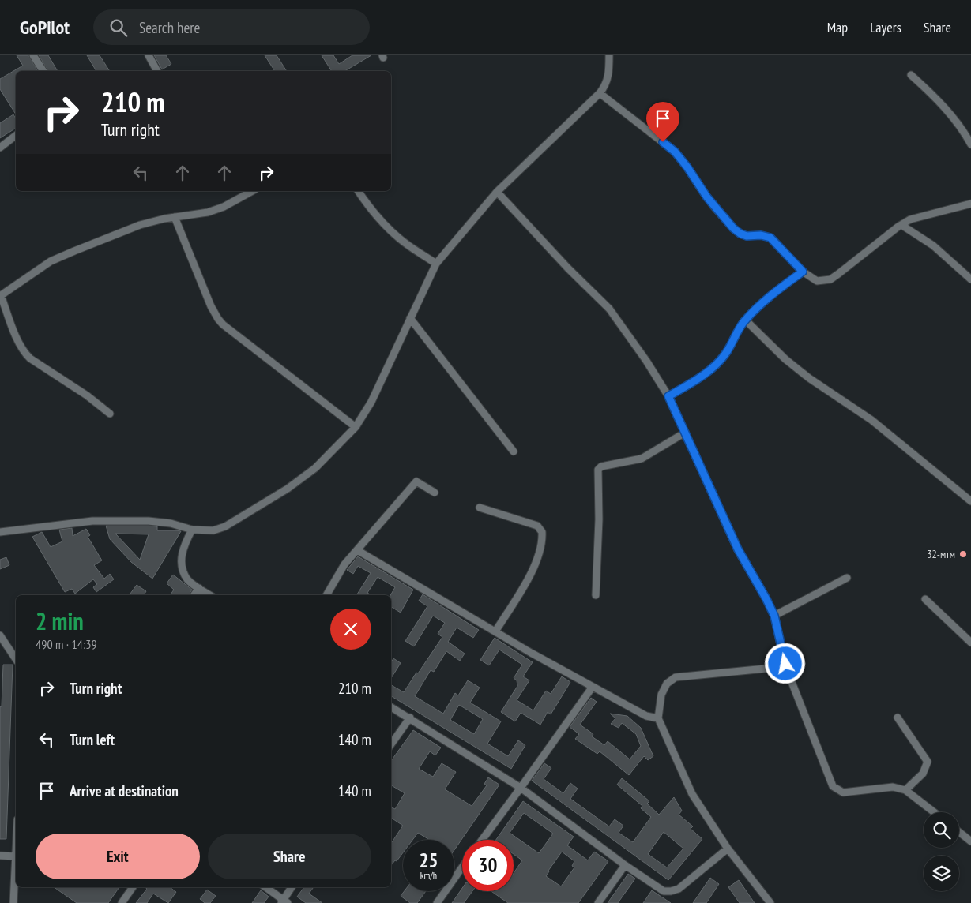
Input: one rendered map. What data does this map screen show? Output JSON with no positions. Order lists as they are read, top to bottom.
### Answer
{
  "places": ["32-мтм"],
  "page": {
    "header": "GoPilot",
    "search": "Search here",
    "nav": ["Map", "Layers", "Share"],
    "turn": ["210 m", "Turn right"],
    "heading": ["2 min", "490 m · 14:39"],
    "list": [
      {
        "name": "Turn right",
        "value": "210 m"
      },
      {
        "name": "Turn left",
        "value": "140 m"
      },
      {
        "name": "Arrive at destination",
        "value": "140 m"
      }
    ],
    "buttons": ["Exit", "Share"],
    "speed": "25 km/h",
    "limit": "30"
  }
}
